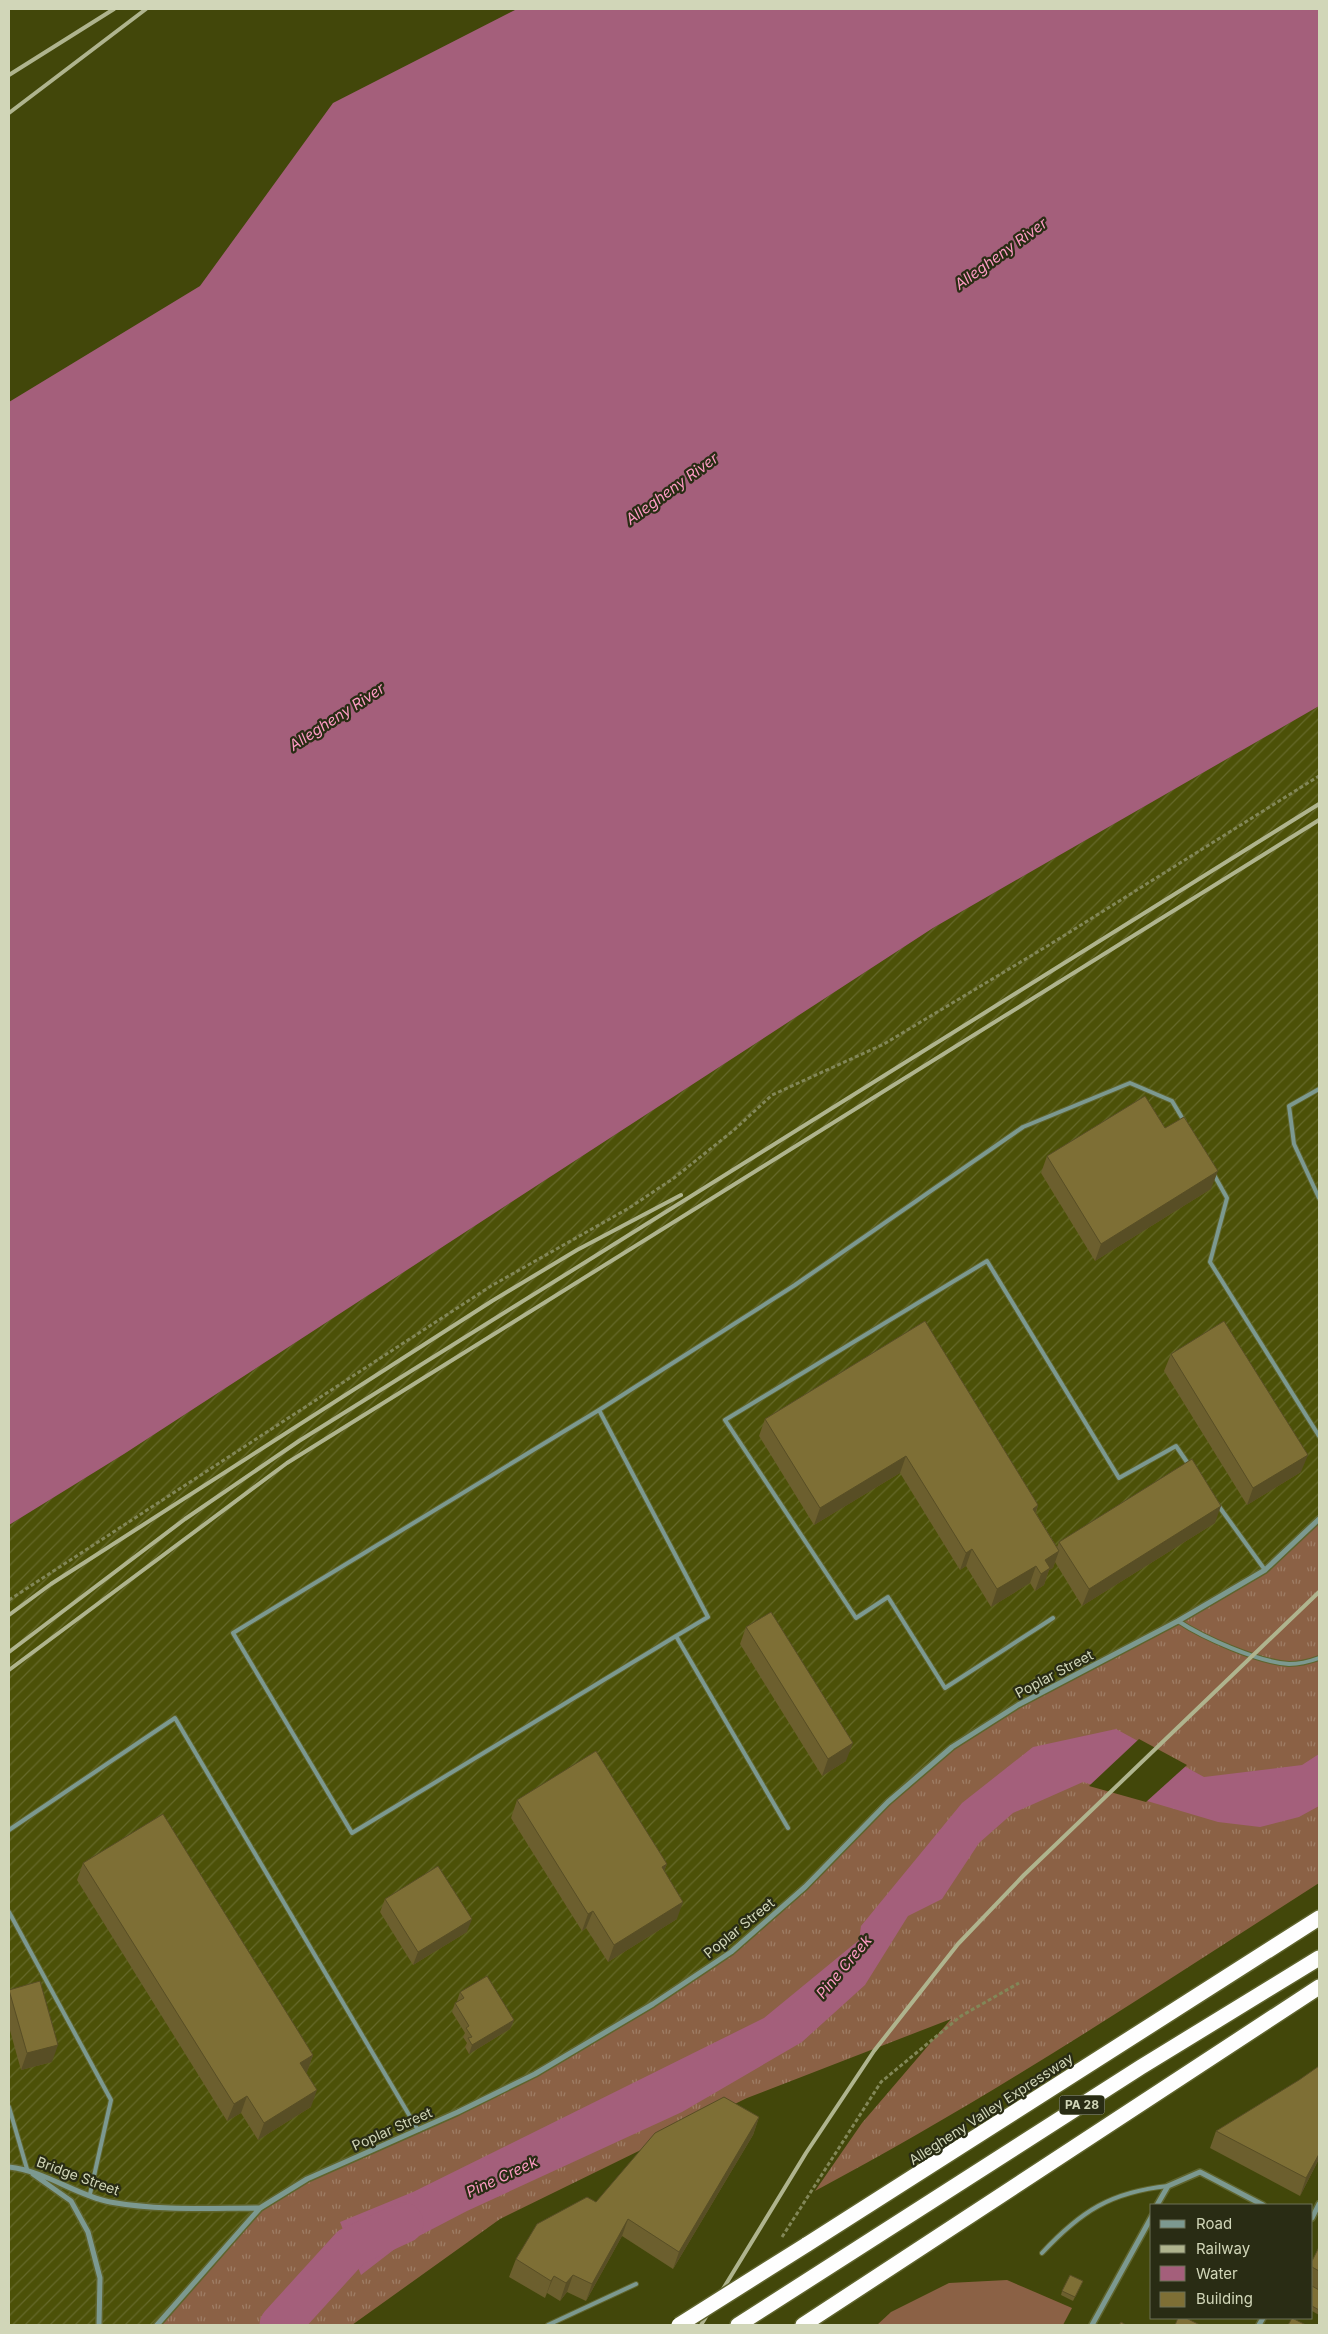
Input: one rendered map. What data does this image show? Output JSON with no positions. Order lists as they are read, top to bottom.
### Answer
{
  "streets": {
    "highway": ["PA 28", "Allegheny Valley Expressway"],
    "street": ["Poplar Street", "Bridge Street"]
  },
  "crossings": [
    ["Poplar Street", "Bridge Street"]
  ],
  "water": ["Allegheny River", "Pine Creek"],
  "legend": [
    "Road",
    "Railway",
    "Water",
    "Building"
  ]
}
